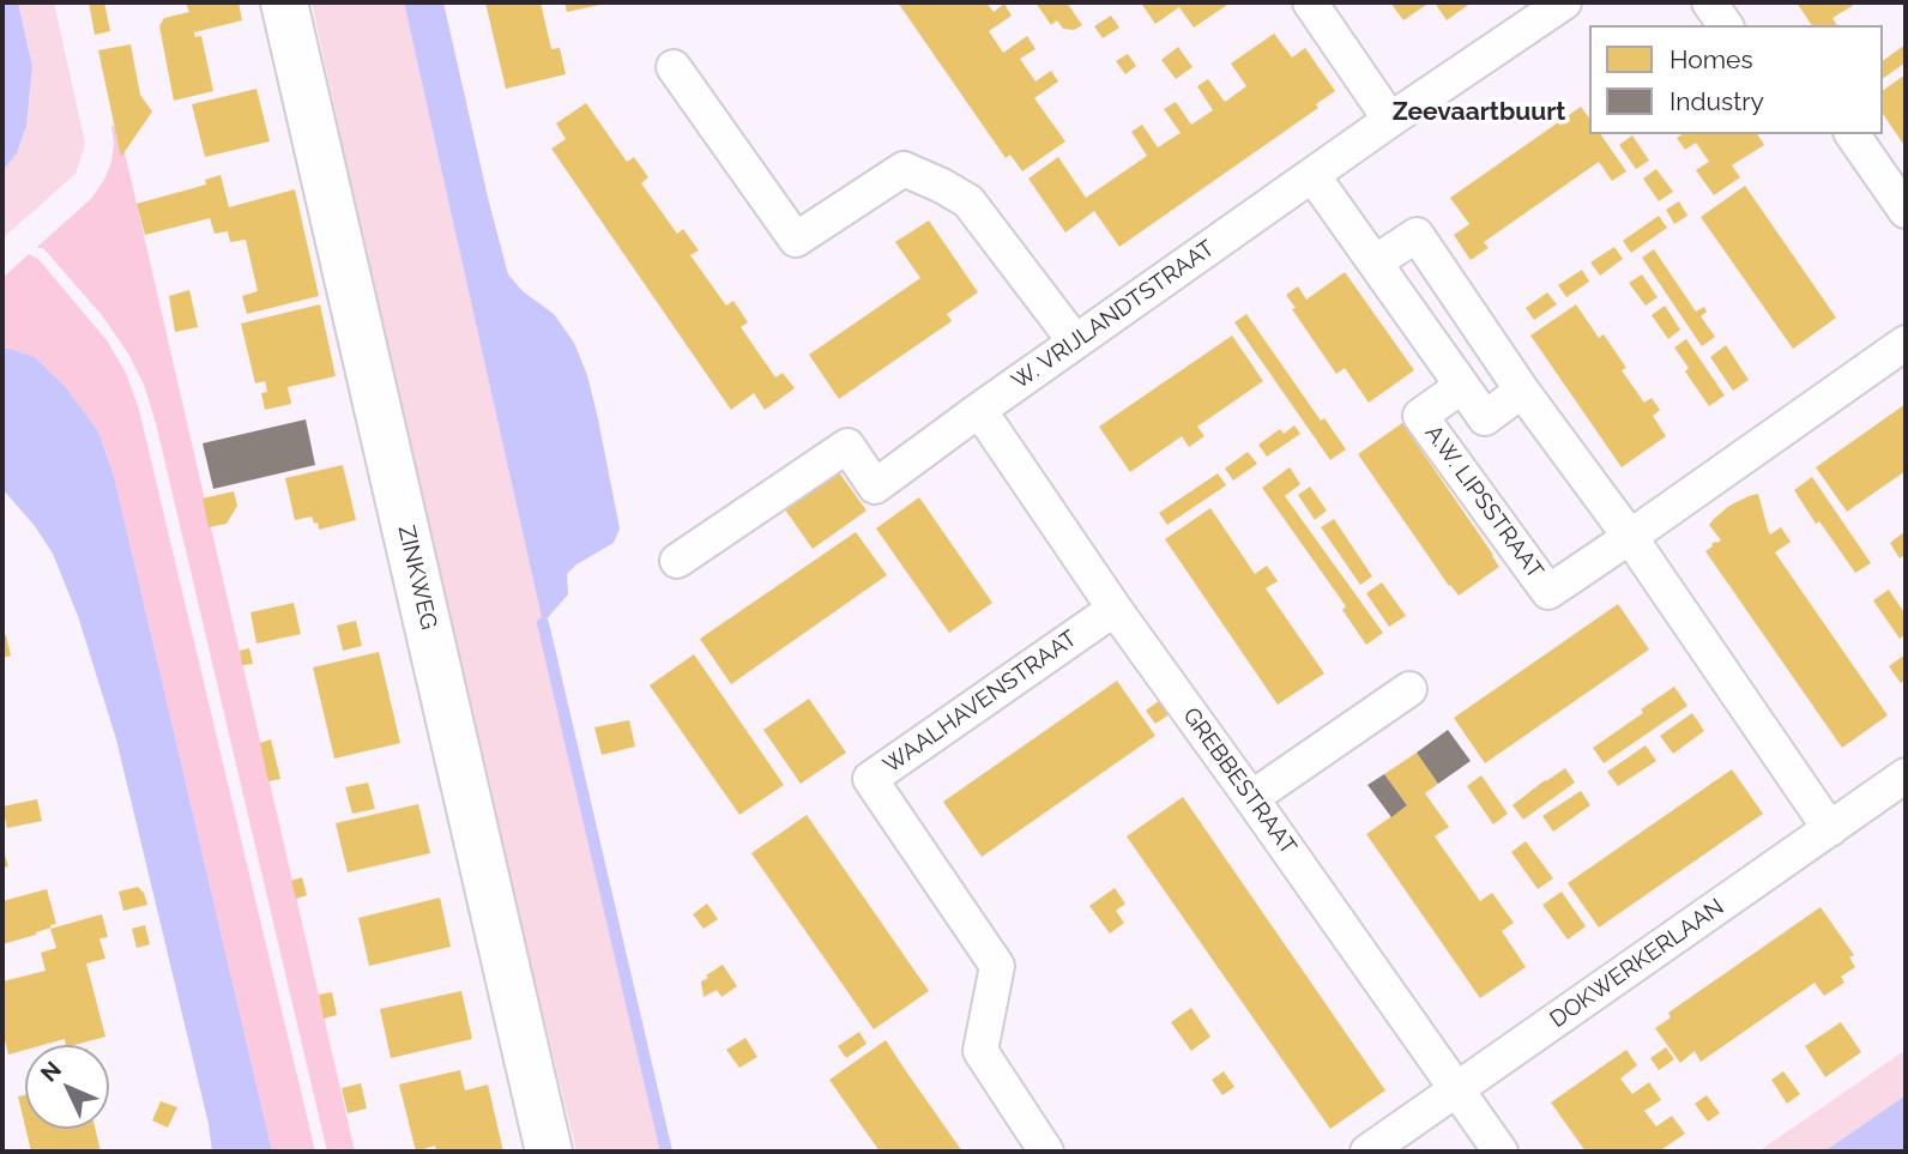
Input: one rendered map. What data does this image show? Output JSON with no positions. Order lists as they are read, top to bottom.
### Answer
{
  "streets": {
    "street": [
      "W. VRIJLANDTSTRAAT",
      "A.W. LIPSSTRAAT",
      "ZINKWEG",
      "WAALHAVENSTRAAT",
      "GREBBESTRAAT",
      "DOKWERKERLAAN"
    ]
  },
  "crossings": [
    ["W. VRIJLANDTSTRAAT", "GREBBESTRAAT"],
    ["WAALHAVENSTRAAT", "GREBBESTRAAT"],
    ["GREBBESTRAAT", "DOKWERKERLAAN"]
  ],
  "districts": ["Zeevaartbuurt"],
  "legend": ["Homes", "Industry"],
  "north": "top left"
}
